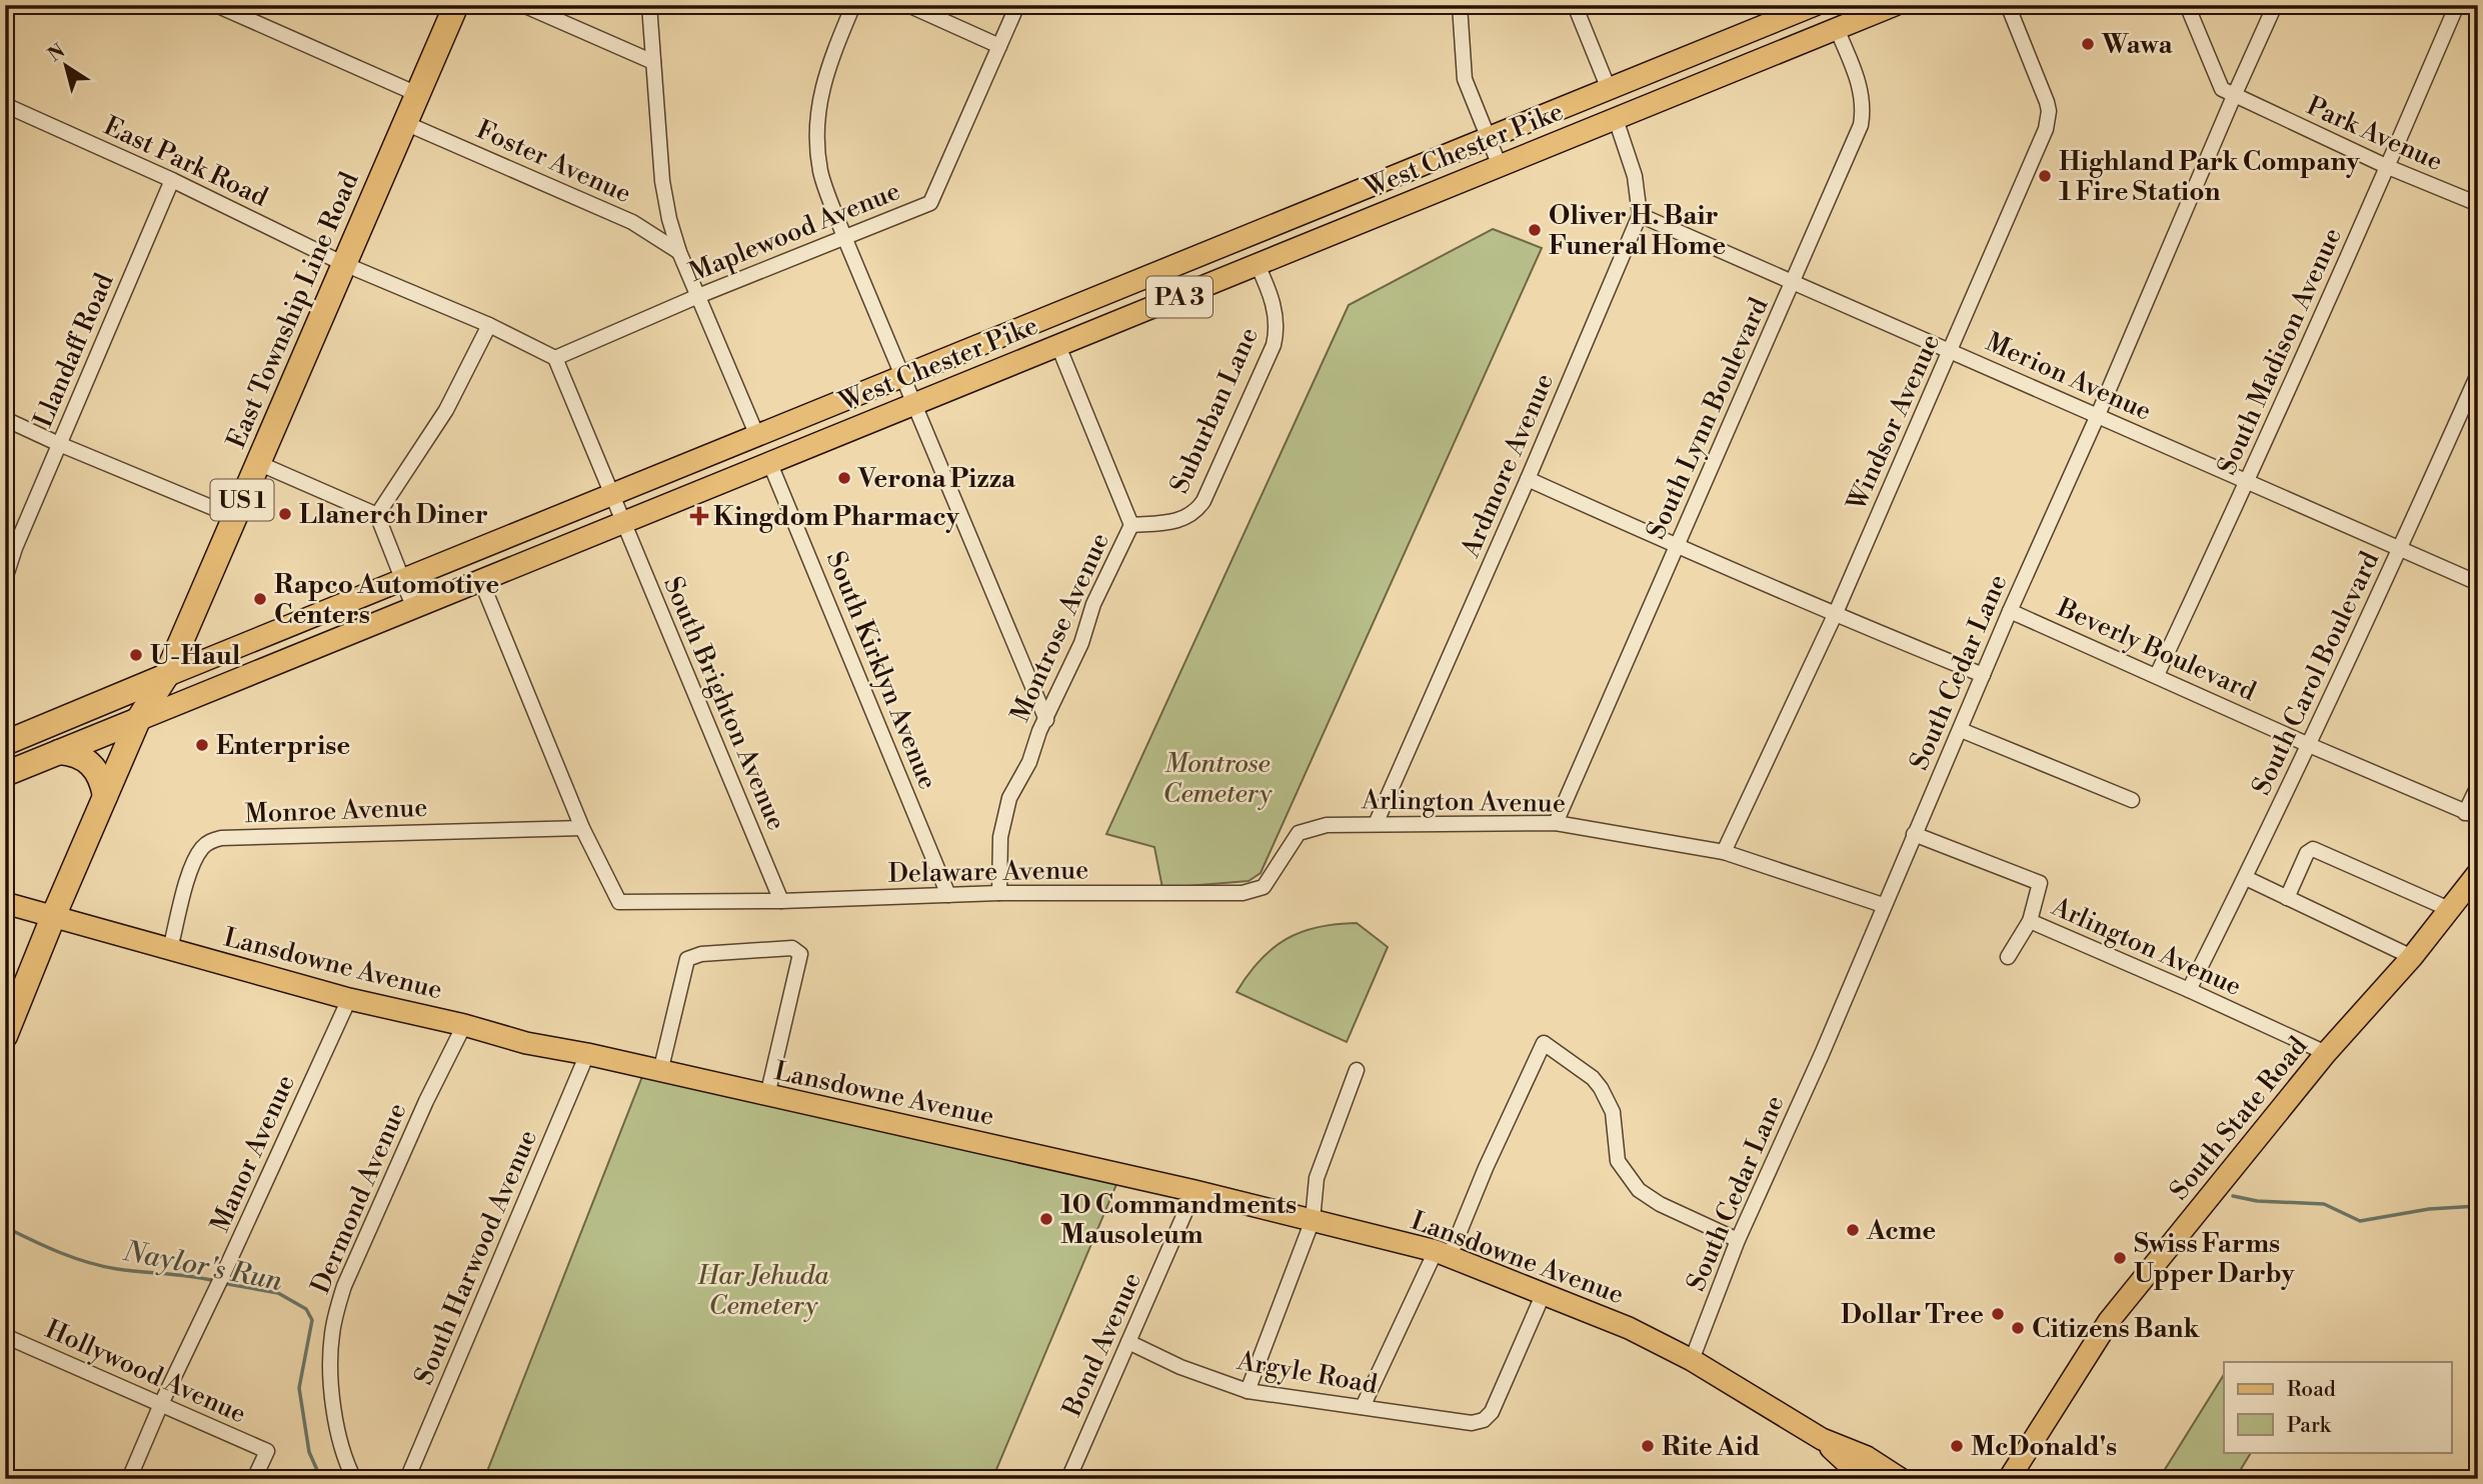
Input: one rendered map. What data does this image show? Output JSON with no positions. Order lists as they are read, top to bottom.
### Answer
{
  "streets": {
    "highway": [
      "West Chester Pike",
      "PA 3",
      "East Township Line Road",
      "US 1"
    ],
    "main road": ["Lansdowne Avenue", "South State Road"],
    "street": [
      "Park Avenue",
      "East Park Road",
      "Foster Avenue",
      "Maplewood Avenue",
      "Llandaff Road",
      "South Madison Avenue",
      "Merion Avenue",
      "Suburban Lane",
      "South Lynn Boulevard",
      "Windsor Avenue",
      "Ardmore Avenue",
      "Montrose Avenue",
      "Beverly Boulevard",
      "South Kirklyn Avenue",
      "South Cedar Lane",
      "South Carol Boulevard",
      "South Brighton Avenue",
      "Arlington Avenue",
      "Monroe Avenue",
      "Delaware Avenue",
      "Manor Avenue",
      "Dermond Avenue",
      "South Harwood Avenue",
      "Bond Avenue",
      "Hollywood Avenue",
      "Argyle Road"
    ]
  },
  "crossings": [
    ["Park Avenue", "South Madison Avenue"],
    ["Park Avenue", "South Cedar Lane"],
    ["West Chester Pike", "East Township Line Road"],
    ["West Chester Pike", "Suburban Lane"],
    ["West Chester Pike", "South Lynn Boulevard"],
    ["West Chester Pike", "US 1"],
    ["West Chester Pike", "Montrose Avenue"],
    ["West Chester Pike", "South Kirklyn Avenue"],
    ["West Chester Pike", "South Brighton Avenue"],
    ["East Park Road", "Maplewood Avenue"],
    ["East Park Road", "East Township Line Road"],
    ["East Park Road", "Llandaff Road"],
    ["East Park Road", "South Brighton Avenue"],
    ["Foster Avenue", "East Township Line Road"],
    ["Maplewood Avenue", "South Brighton Avenue"],
    ["East Township Line Road", "US 1"],
    ["South Madison Avenue", "Merion Avenue"],
    ["South Madison Avenue", "Beverly Boulevard"],
    ["Merion Avenue", "South Lynn Boulevard"],
    ["Merion Avenue", "Windsor Avenue"],
    ["Merion Avenue", "Ardmore Avenue"],
    ["Merion Avenue", "South Cedar Lane"],
    ["Merion Avenue", "South Carol Boulevard"],
    ["Suburban Lane", "Montrose Avenue"],
    ["South Lynn Boulevard", "Arlington Avenue"],
    ["Windsor Avenue", "Arlington Avenue"],
    ["Ardmore Avenue", "Arlington Avenue"],
    ["US 1", "Lansdowne Avenue"],
    ["Montrose Avenue", "Delaware Avenue"],
    ["Beverly Boulevard", "South Cedar Lane"],
    ["Beverly Boulevard", "South Carol Boulevard"],
    ["South Kirklyn Avenue", "Delaware Avenue"],
    ["South Cedar Lane", "Arlington Avenue"],
    ["South Cedar Lane", "Lansdowne Avenue"],
    ["South Carol Boulevard", "Arlington Avenue"],
    ["South Brighton Avenue", "Delaware Avenue"],
    ["Arlington Avenue", "Delaware Avenue"],
    ["Arlington Avenue", "South State Road"],
    ["Monroe Avenue", "Delaware Avenue"],
    ["Monroe Avenue", "Lansdowne Avenue"],
    ["Lansdowne Avenue", "Manor Avenue"],
    ["Lansdowne Avenue", "Dermond Avenue"],
    ["Lansdowne Avenue", "South Harwood Avenue"],
    ["Lansdowne Avenue", "Bond Avenue"],
    ["Lansdowne Avenue", "Argyle Road"],
    ["Manor Avenue", "Hollywood Avenue"],
    ["Bond Avenue", "Argyle Road"]
  ],
  "water": ["Naylor's Run"],
  "parks": ["Montrose Cemetery", "Har Jehuda Cemetery"],
  "places": {
    "other": [
      "Wawa",
      "Highland Park Company 1 Fire Station",
      "Oliver H. Bair Funeral Home",
      "Verona Pizza",
      "Llanerch Diner",
      "Rapco Automotive Centers",
      "U-Haul",
      "Enterprise",
      "10 Commandments Mausoleum",
      "Acme",
      "Swiss Farms Upper Darby",
      "Dollar Tree",
      "Citizens Bank",
      "Rite Aid",
      "McDonald's"
    ],
    "health": ["Kingdom Pharmacy"]
  },
  "legend": ["Road", "Park"],
  "north": "top left"
}
